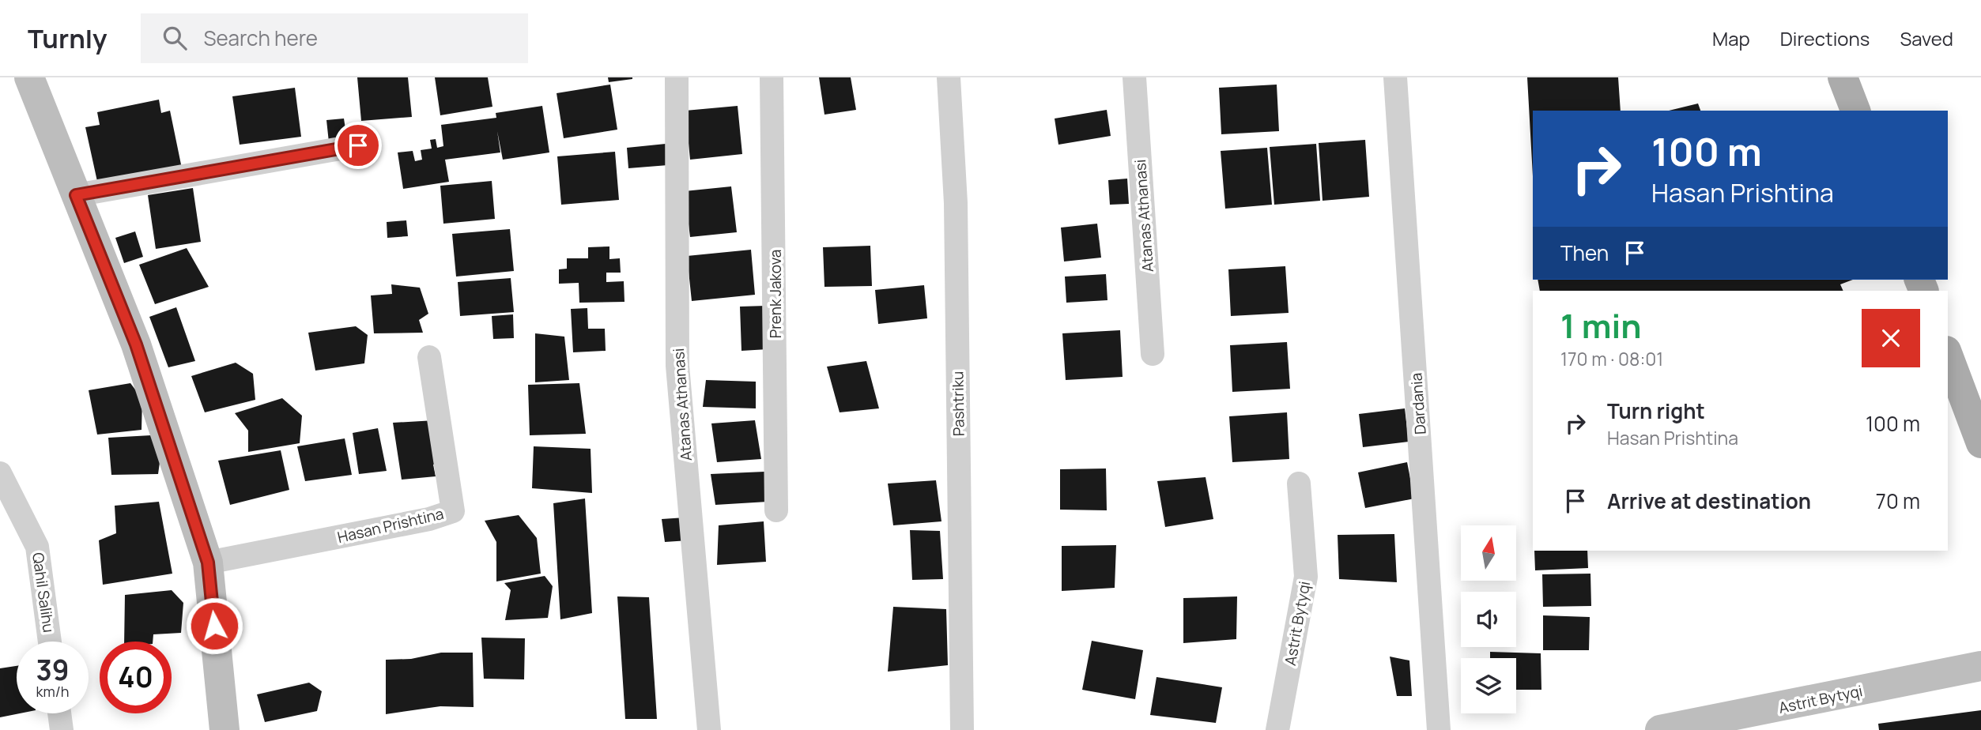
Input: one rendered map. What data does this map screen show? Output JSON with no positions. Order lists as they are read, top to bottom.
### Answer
{
  "streets": {
    "street": [
      "Atanas Athanasi",
      "Prenk Jakova",
      "Pashtriku",
      "Dardania",
      "Hasan Prishtina",
      "Qahil Salihu",
      "Astrit Bytyqi"
    ]
  },
  "north": "top",
  "page": {
    "header": "Turnly",
    "search": "Search here",
    "nav": ["Map", "Directions", "Saved"],
    "turn": ["100 m", "Hasan Prishtina"],
    "then": "Then",
    "heading": ["1 min", "170 m · 08:01"],
    "list": [
      {
        "name": "Turn right",
        "note": "Hasan Prishtina",
        "value": "100 m"
      },
      {
        "name": "Arrive at destination",
        "value": "70 m"
      }
    ],
    "speed": "39 km/h",
    "limit": "40"
  }
}
